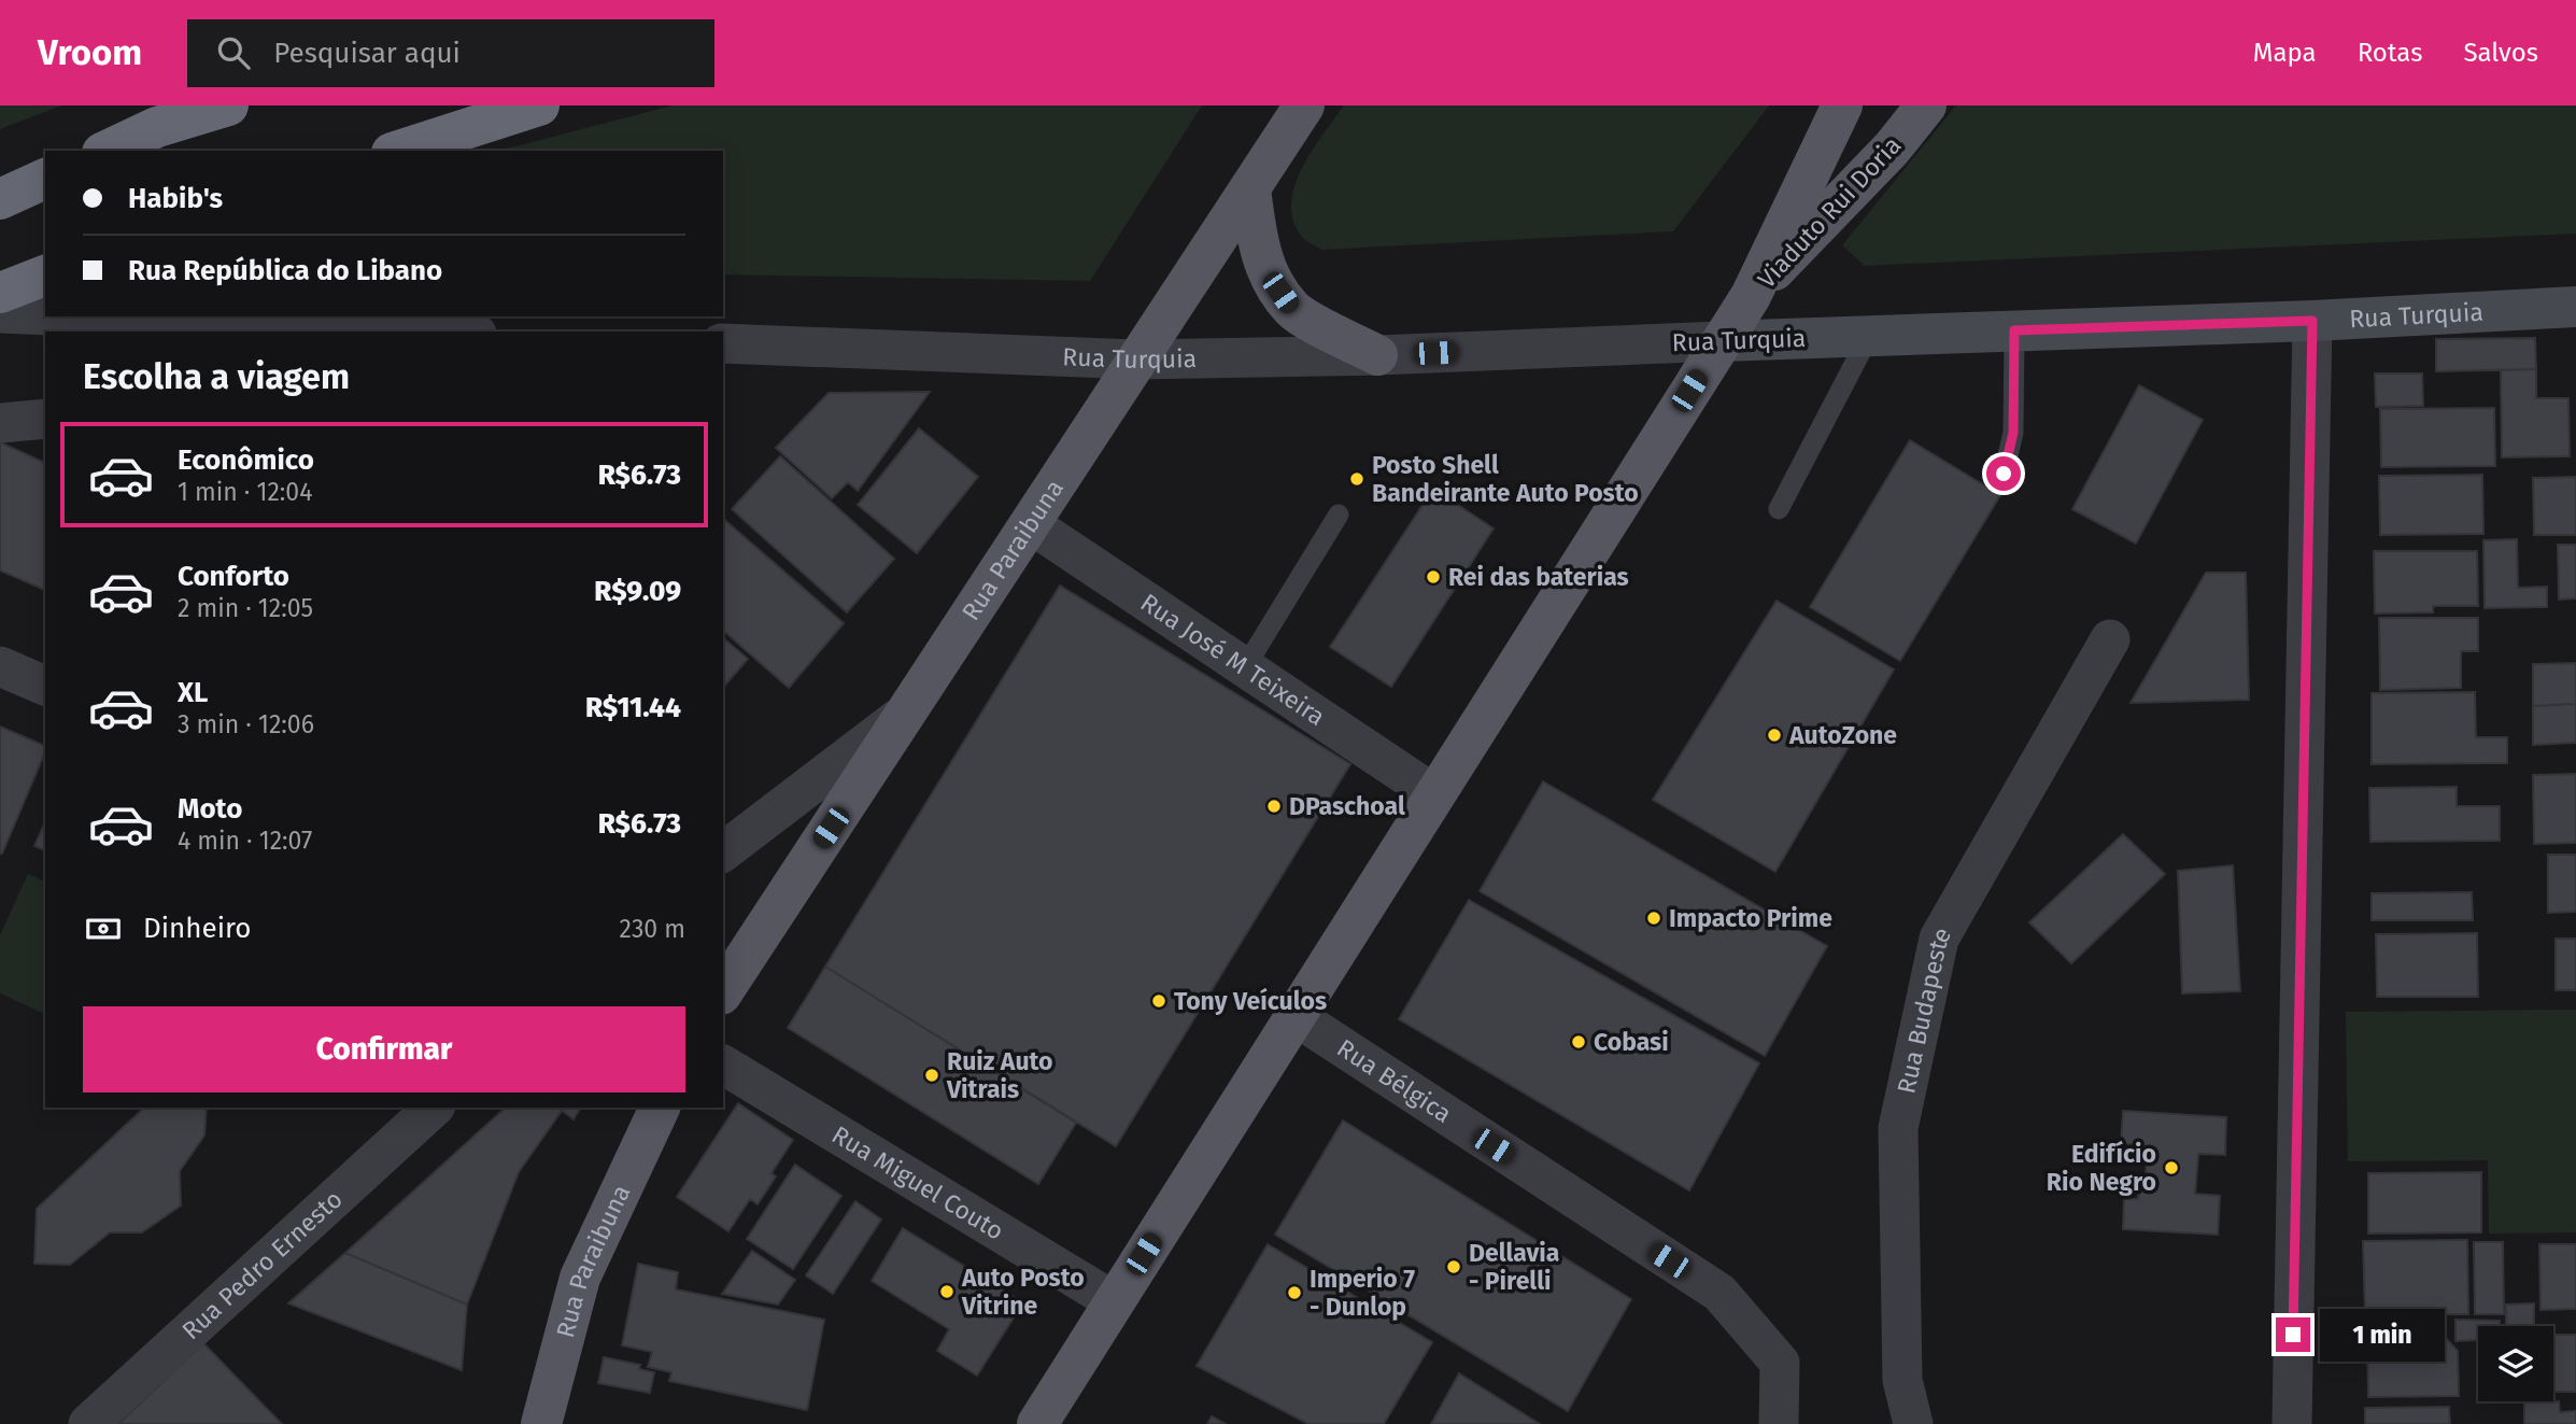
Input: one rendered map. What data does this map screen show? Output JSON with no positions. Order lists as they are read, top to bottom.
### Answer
{
  "streets": {
    "main road": ["Viaduto Rui Doria", "Rua Turquia", "Rua Paraibuna"],
    "street": [
      "Rua José M Teixeira",
      "Rua Budapeste",
      "Rua Bélgica",
      "Rua Miguel Couto",
      "Rua Pedro Ernesto"
    ]
  },
  "crossings": [
    ["Rua Turquia", "Rua Paraibuna"],
    ["Rua Paraibuna", "Rua José M Teixeira"]
  ],
  "places": [
    "Posto Shell Bandeirante Auto Posto",
    "Rei das baterias",
    "AutoZone",
    "DPaschoal",
    "Impacto Prime",
    "Tony Veículos",
    "Cobasi",
    "Ruiz Auto Vitrais",
    "Edifício Rio Negro",
    "Dellavia - Pirelli",
    "Auto Posto Vitrine",
    "Imperio 7 - Dunlop"
  ],
  "page": {
    "header": "Vroom",
    "search": "Pesquisar aqui",
    "nav": ["Mapa", "Rotas", "Salvos"],
    "banner": ["Habib's", "Rua República do Libano"],
    "heading": "Escolha a viagem",
    "list": [
      {
        "name": "Econômico",
        "note": "1 min · 12:04",
        "value": "R$6.73"
      },
      {
        "name": "Conforto",
        "note": "2 min · 12:05",
        "value": "R$9.09"
      },
      {
        "name": "XL",
        "note": "3 min · 12:06",
        "value": "R$11.44"
      },
      {
        "name": "Moto",
        "note": "4 min · 12:07",
        "value": "R$6.73"
      }
    ],
    "pay": ["Dinheiro", "230 m"],
    "buttons": "Confirmar",
    "bubble": "1 min"
  }
}
